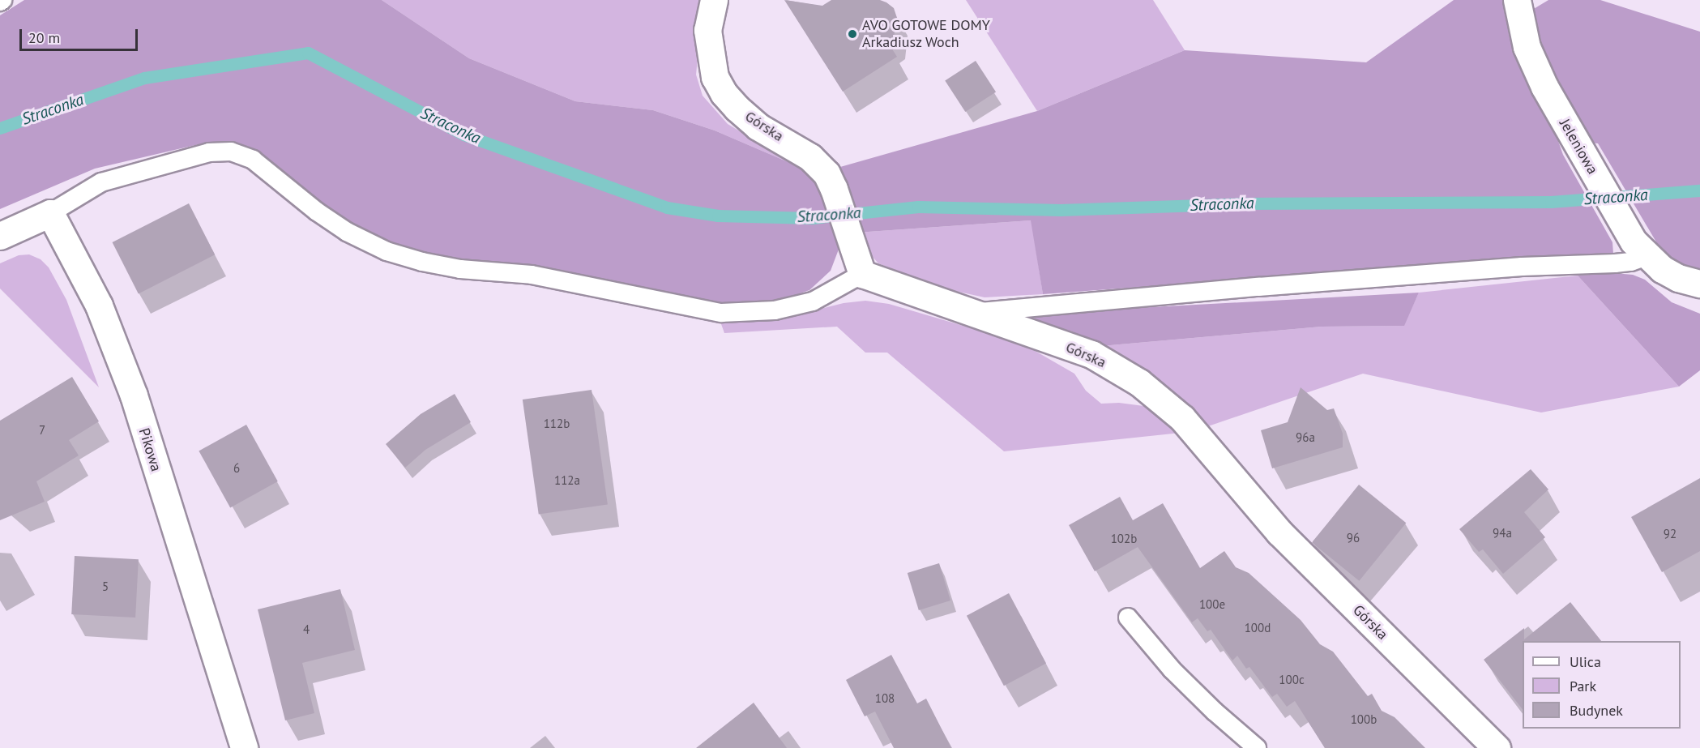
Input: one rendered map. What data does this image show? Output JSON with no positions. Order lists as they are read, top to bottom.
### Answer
{
  "streets": {
    "street": ["Górska", "Jeleniowa", "Pikowa"]
  },
  "water": ["Straconka"],
  "places": ["AVO GOTOWE DOMY Arkadiusz Woch"],
  "house_numbers": [
    "112b",
    "7",
    "96a",
    "6",
    "112a",
    "94a",
    "92",
    "96",
    "102b",
    "5",
    "100e",
    "100d",
    "4",
    "100c",
    "108",
    "100b"
  ],
  "legend": ["Ulica", "Park", "Budynek"],
  "scale_bar": "20 m"
}
